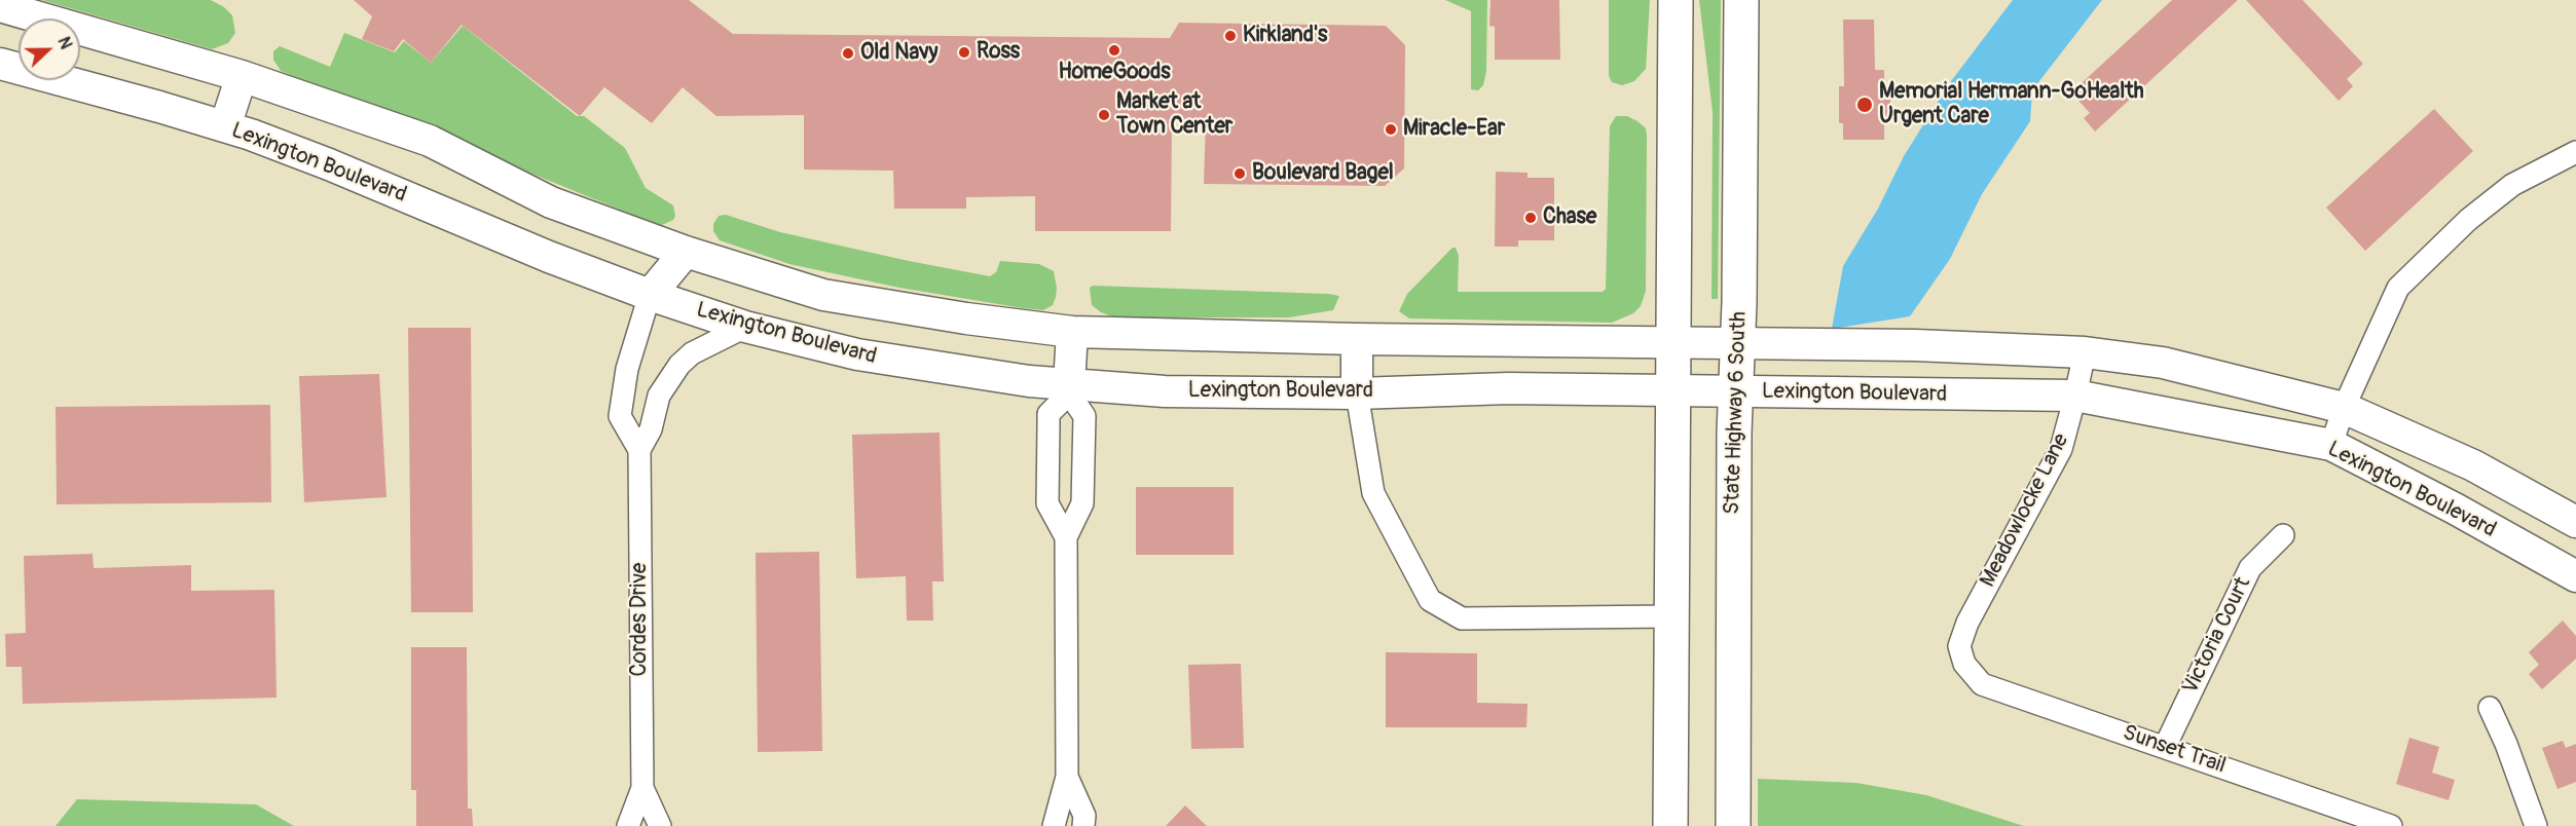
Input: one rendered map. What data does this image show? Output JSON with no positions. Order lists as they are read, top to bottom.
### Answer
{
  "streets": {
    "main road": ["Lexington Boulevard", "State Highway 6 South"],
    "street": [
      "Meadowlocke Lane",
      "Cordes Drive",
      "Victoria Court",
      "Sunset Trail"
    ]
  },
  "crossings": [
    ["Lexington Boulevard", "State Highway 6 South"],
    ["Lexington Boulevard", "Meadowlocke Lane"],
    ["Lexington Boulevard", "Cordes Drive"],
    ["Meadowlocke Lane", "Sunset Trail"],
    ["Victoria Court", "Sunset Trail"]
  ],
  "places": [
    "Kirkland's",
    "HomeGoods",
    "Ross",
    "Old Navy",
    "Memorial Hermann-GoHealth Urgent Care",
    "Market at Town Center",
    "Miracle-Ear",
    "Boulevard Bagel",
    "Chase"
  ],
  "north": "right"
}
